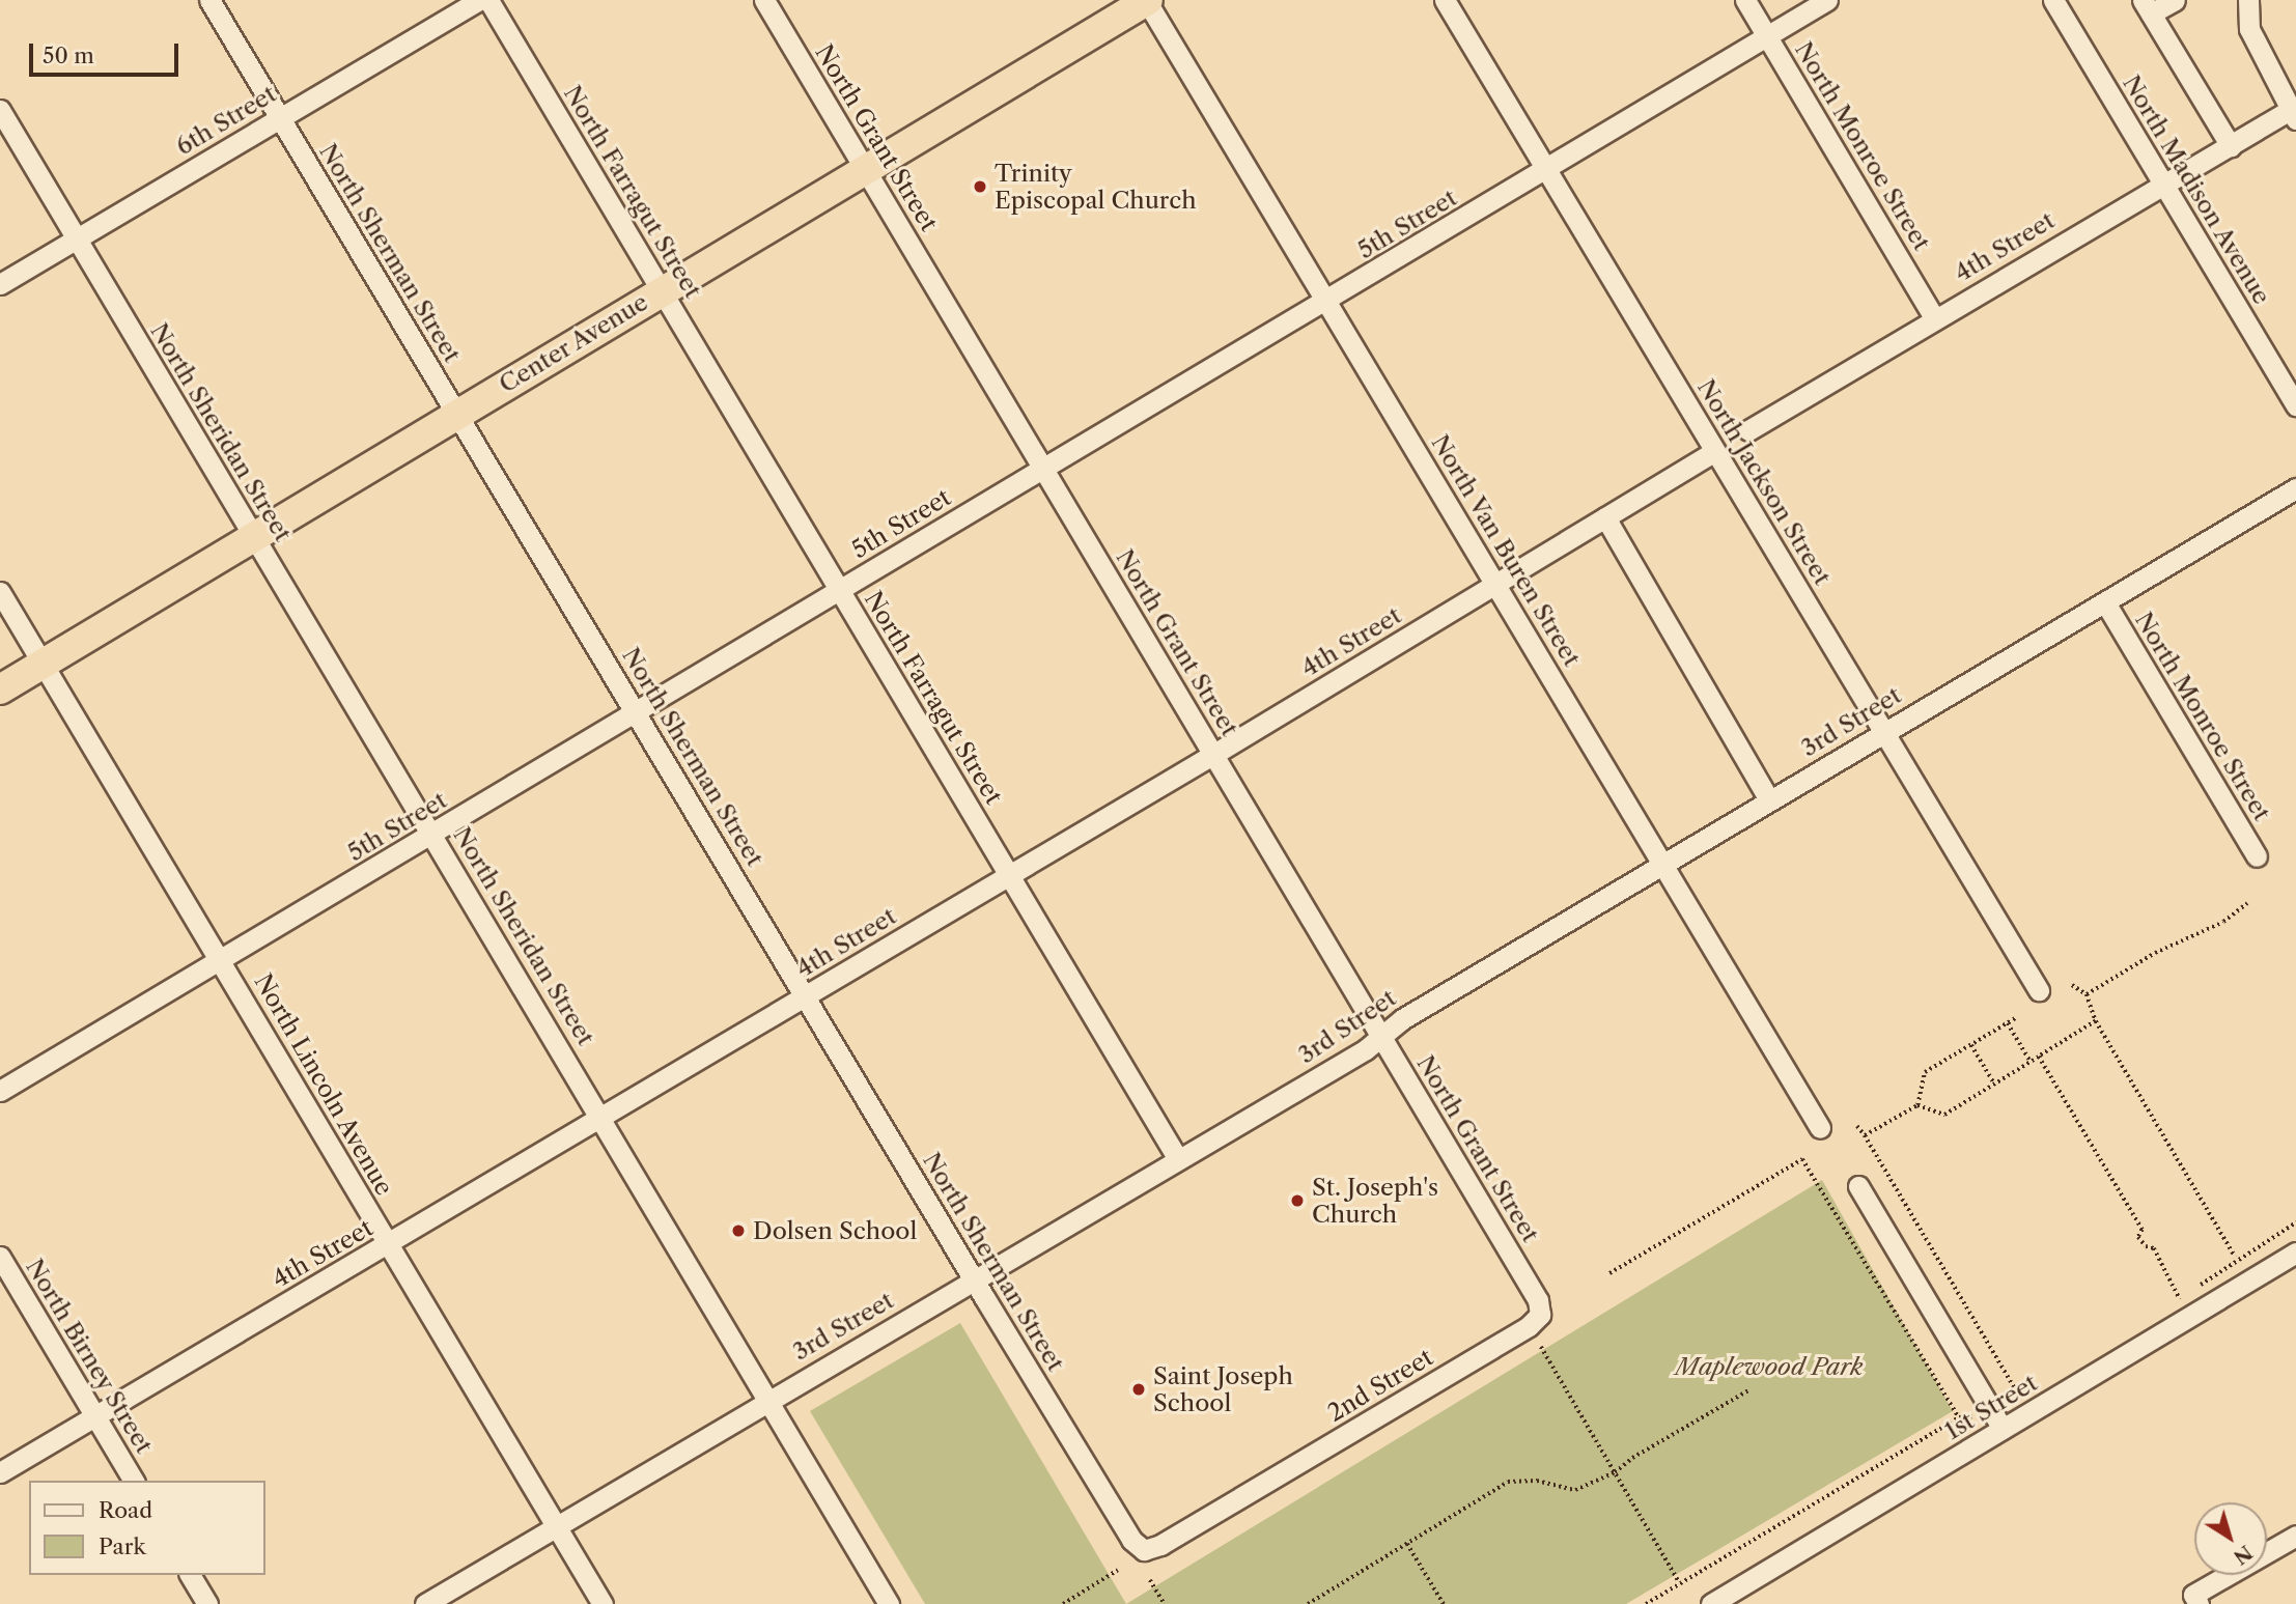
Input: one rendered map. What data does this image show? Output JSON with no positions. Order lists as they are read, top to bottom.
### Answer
{
  "streets": {
    "highway": ["Center Avenue"],
    "street": [
      "6th Street",
      "North Grant Street",
      "North Monroe Street",
      "North Madison Avenue",
      "North Farragut Street",
      "5th Street",
      "4th Street",
      "North Sherman Street",
      "North Sheridan Street",
      "North Jackson Street",
      "North Van Buren Street",
      "3rd Street",
      "North Lincoln Avenue",
      "North Birney Street",
      "2nd Street",
      "1st Street"
    ]
  },
  "crossings": [
    ["6th Street", "North Sherman Street"],
    ["6th Street", "North Sheridan Street"],
    ["North Grant Street", "5th Street"],
    ["North Grant Street", "4th Street"],
    ["North Grant Street", "Center Avenue"],
    ["North Grant Street", "3rd Street"],
    ["North Grant Street", "2nd Street"],
    ["North Monroe Street", "5th Street"],
    ["North Monroe Street", "4th Street"],
    ["North Monroe Street", "3rd Street"],
    ["North Madison Avenue", "4th Street"],
    ["North Farragut Street", "5th Street"],
    ["North Farragut Street", "4th Street"],
    ["North Farragut Street", "Center Avenue"],
    ["North Farragut Street", "3rd Street"],
    ["5th Street", "North Sherman Street"],
    ["5th Street", "North Sheridan Street"],
    ["5th Street", "North Jackson Street"],
    ["5th Street", "North Van Buren Street"],
    ["5th Street", "North Lincoln Avenue"],
    ["4th Street", "North Sherman Street"],
    ["4th Street", "North Sheridan Street"],
    ["4th Street", "North Jackson Street"],
    ["4th Street", "North Van Buren Street"],
    ["4th Street", "North Lincoln Avenue"],
    ["4th Street", "North Birney Street"],
    ["North Sherman Street", "Center Avenue"],
    ["North Sherman Street", "3rd Street"],
    ["North Sherman Street", "2nd Street"],
    ["Center Avenue", "North Sheridan Street"],
    ["Center Avenue", "North Van Buren Street"],
    ["Center Avenue", "North Lincoln Avenue"],
    ["North Sheridan Street", "3rd Street"],
    ["North Jackson Street", "3rd Street"],
    ["North Van Buren Street", "3rd Street"],
    ["3rd Street", "North Lincoln Avenue"]
  ],
  "parks": ["Maplewood Park"],
  "places": [
    "Trinity Episcopal Church",
    "St. Joseph's Church",
    "Dolsen School",
    "Saint Joseph School"
  ],
  "legend": ["Road", "Park"],
  "scale_bar": "50 m",
  "north": "bottom right"
}
